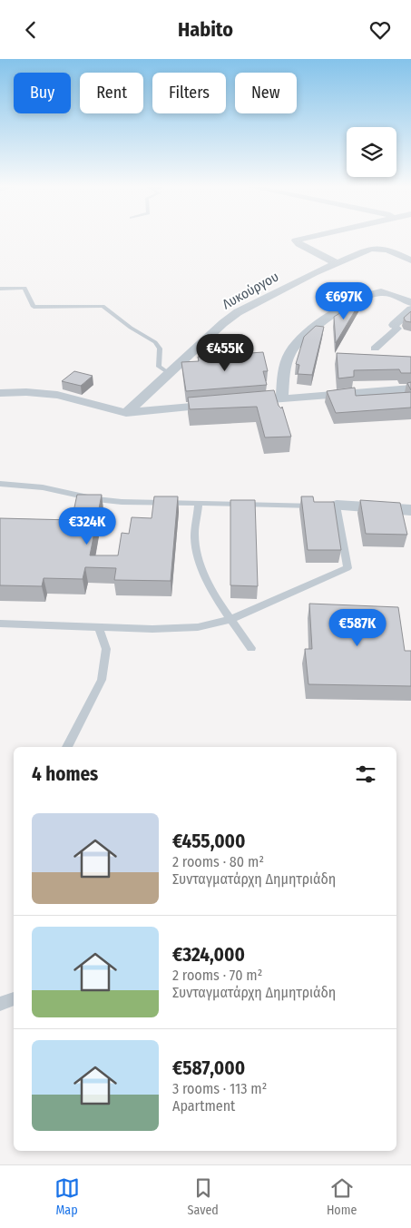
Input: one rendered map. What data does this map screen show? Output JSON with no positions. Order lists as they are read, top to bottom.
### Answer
{
  "streets": {
    "street": ["Λυκούργου"]
  },
  "page": {
    "header": "Habito",
    "chip": [
      "Buy",
      "Rent",
      "Filters",
      "New"
    ],
    "price": [
      "€697K",
      "€455K",
      "€324K",
      "€587K"
    ],
    "heading": "4 homes",
    "list": [
      {
        "name": "€455,000",
        "note": "2 rooms · 80 m² · Συνταγματάρχη Δημητριάδη"
      },
      {
        "name": "€324,000",
        "note": "2 rooms · 70 m² · Συνταγματάρχη Δημητριάδη"
      },
      {
        "name": "€587,000",
        "note": "3 rooms · 113 m² · Apartment"
      }
    ],
    "tabs": ["Map", "Saved", "Home"]
  }
}
